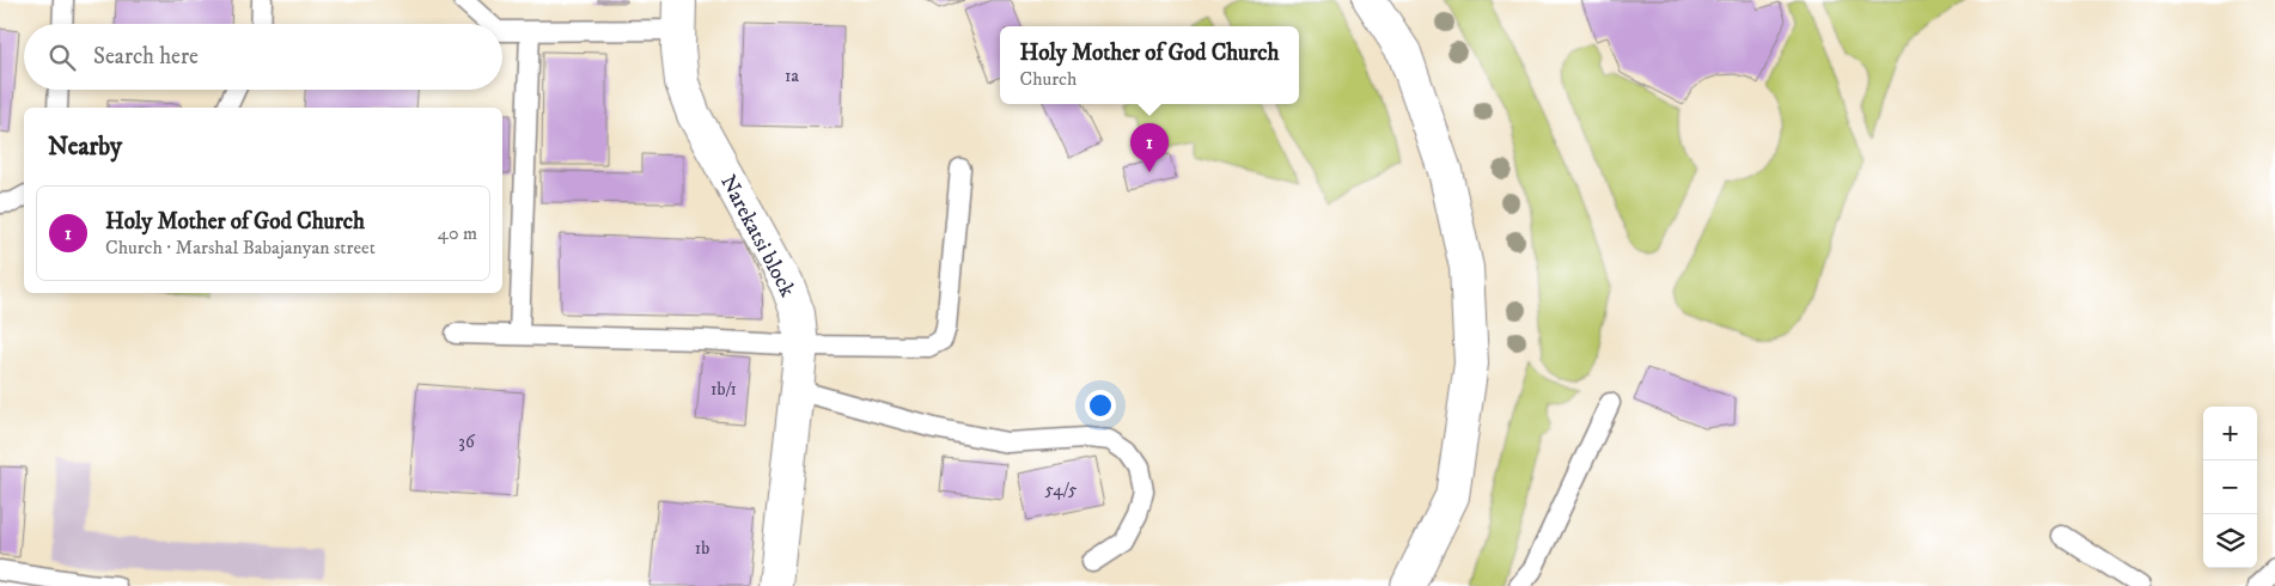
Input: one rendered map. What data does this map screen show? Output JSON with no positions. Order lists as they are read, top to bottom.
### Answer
{
  "streets": {
    "main road": ["Narekatsi block"]
  },
  "house_numbers": [
    "1a",
    "1b/1",
    "36",
    "54/5",
    "1b"
  ],
  "page": {
    "search": "Search here",
    "popup": ["Holy Mother of God Church", "Church"],
    "heading": "Nearby",
    "pins": "1",
    "list": [
      {
        "mark": "1",
        "name": "Holy Mother of God Church",
        "note": "Church · Marshal Babajanyan street",
        "value": "40 m"
      }
    ],
    "map_buttons": ["+", "−"]
  }
}
